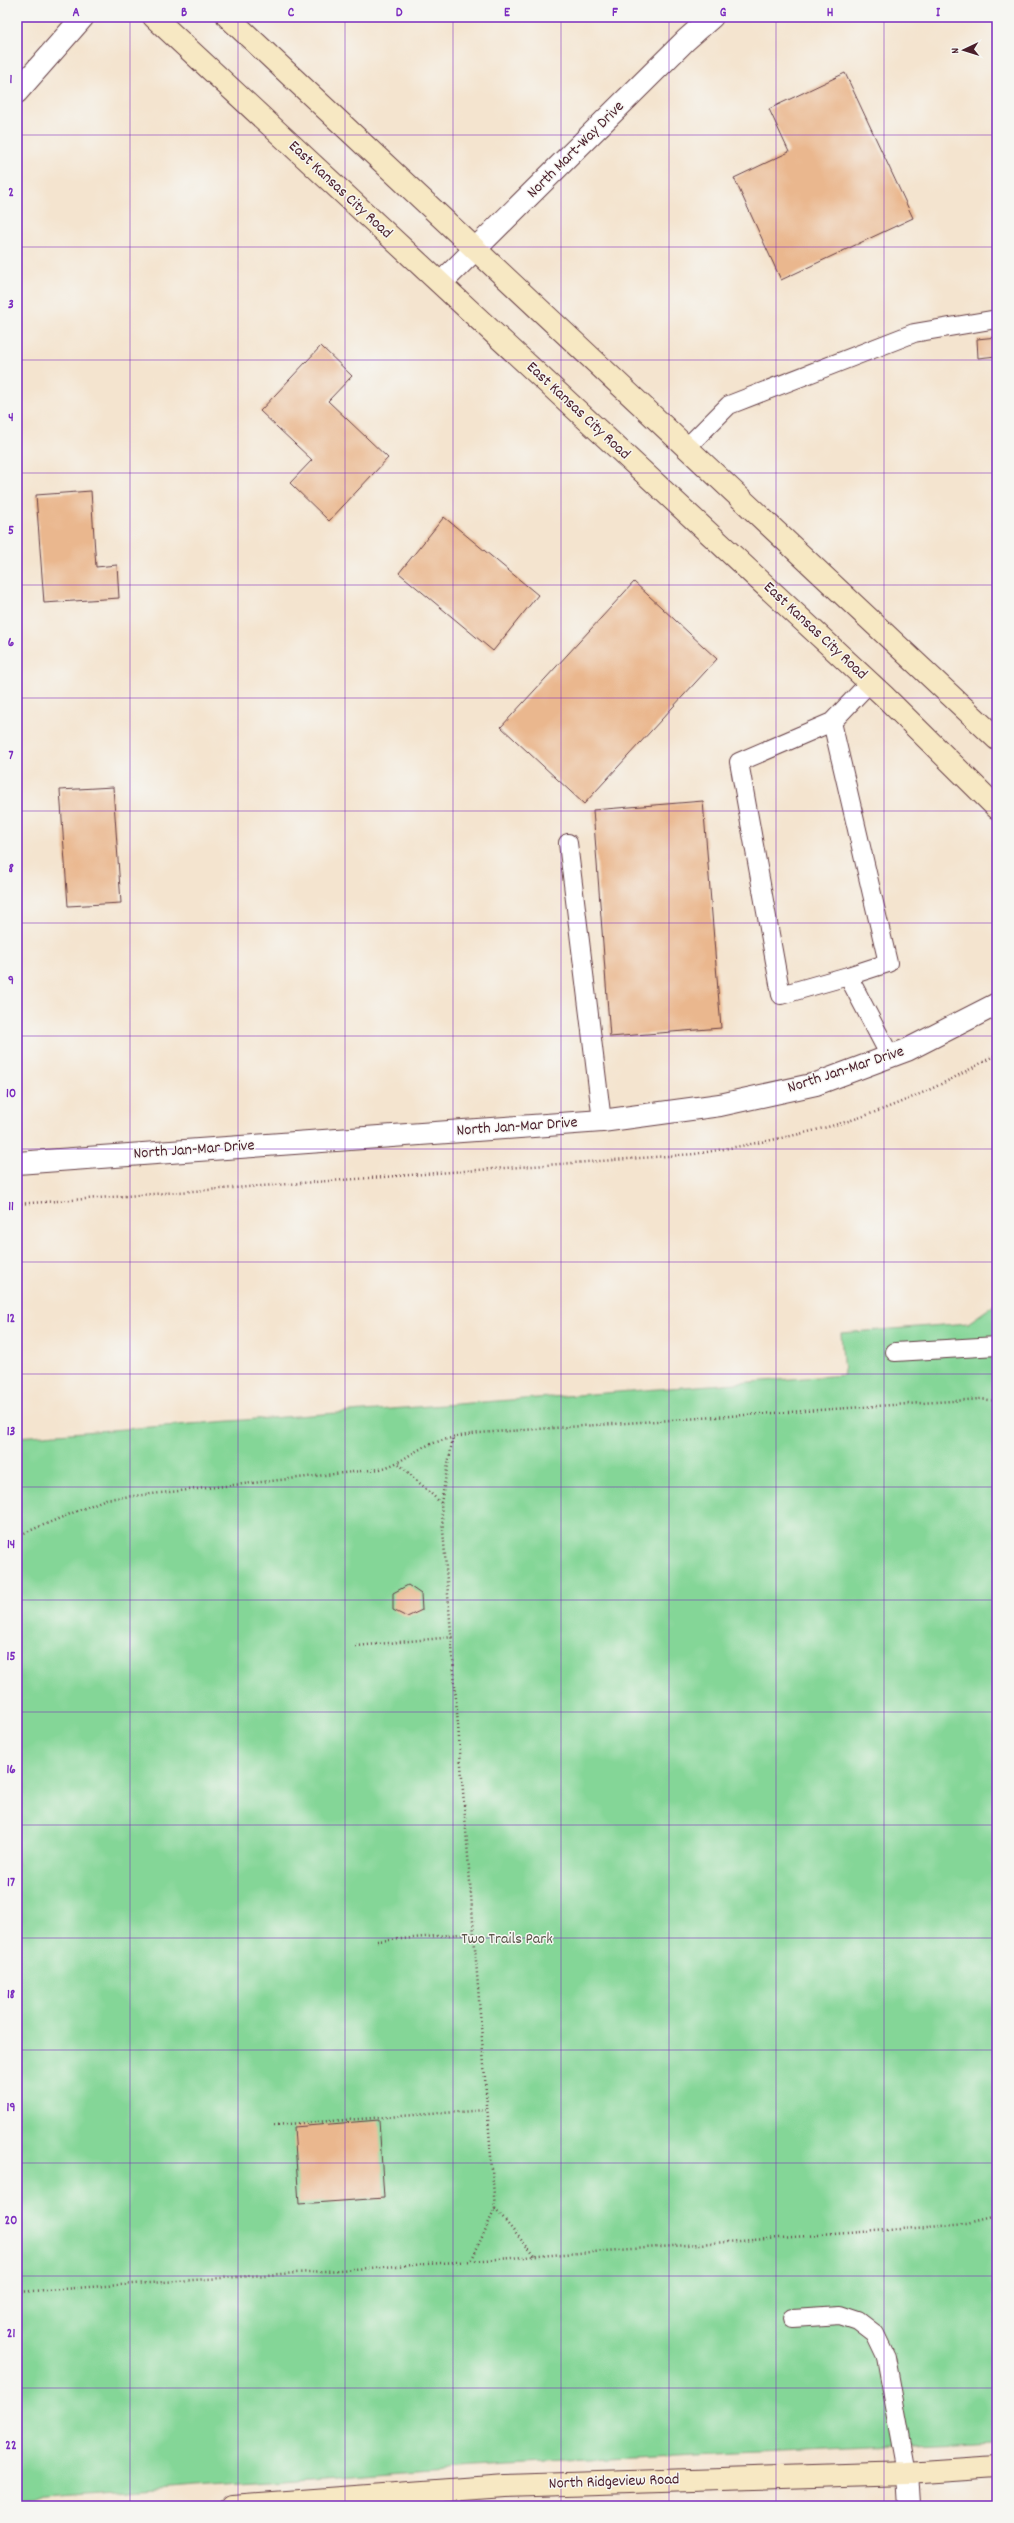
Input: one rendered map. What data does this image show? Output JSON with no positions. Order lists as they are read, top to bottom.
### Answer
{
  "streets": {
    "main road": ["East Kansas City Road", "North Ridgeview Road"],
    "street": ["North Mart-Way Drive", "North Jan-Mar Drive"]
  },
  "crossings": [
    ["North Mart-Way Drive", "East Kansas City Road"]
  ],
  "parks": ["Two Trails Park"],
  "north": "left",
  "grid": {
    "columns": [
      "A",
      "B",
      "C",
      "D",
      "E",
      "F",
      "G",
      "H",
      "I"
    ],
    "rows": [
      "1",
      "2",
      "3",
      "4",
      "5",
      "6",
      "7",
      "8",
      "9",
      "10",
      "11",
      "12",
      "13",
      "14",
      "15",
      "16",
      "17",
      "18",
      "19",
      "20",
      "21",
      "22"
    ]
  }
}
